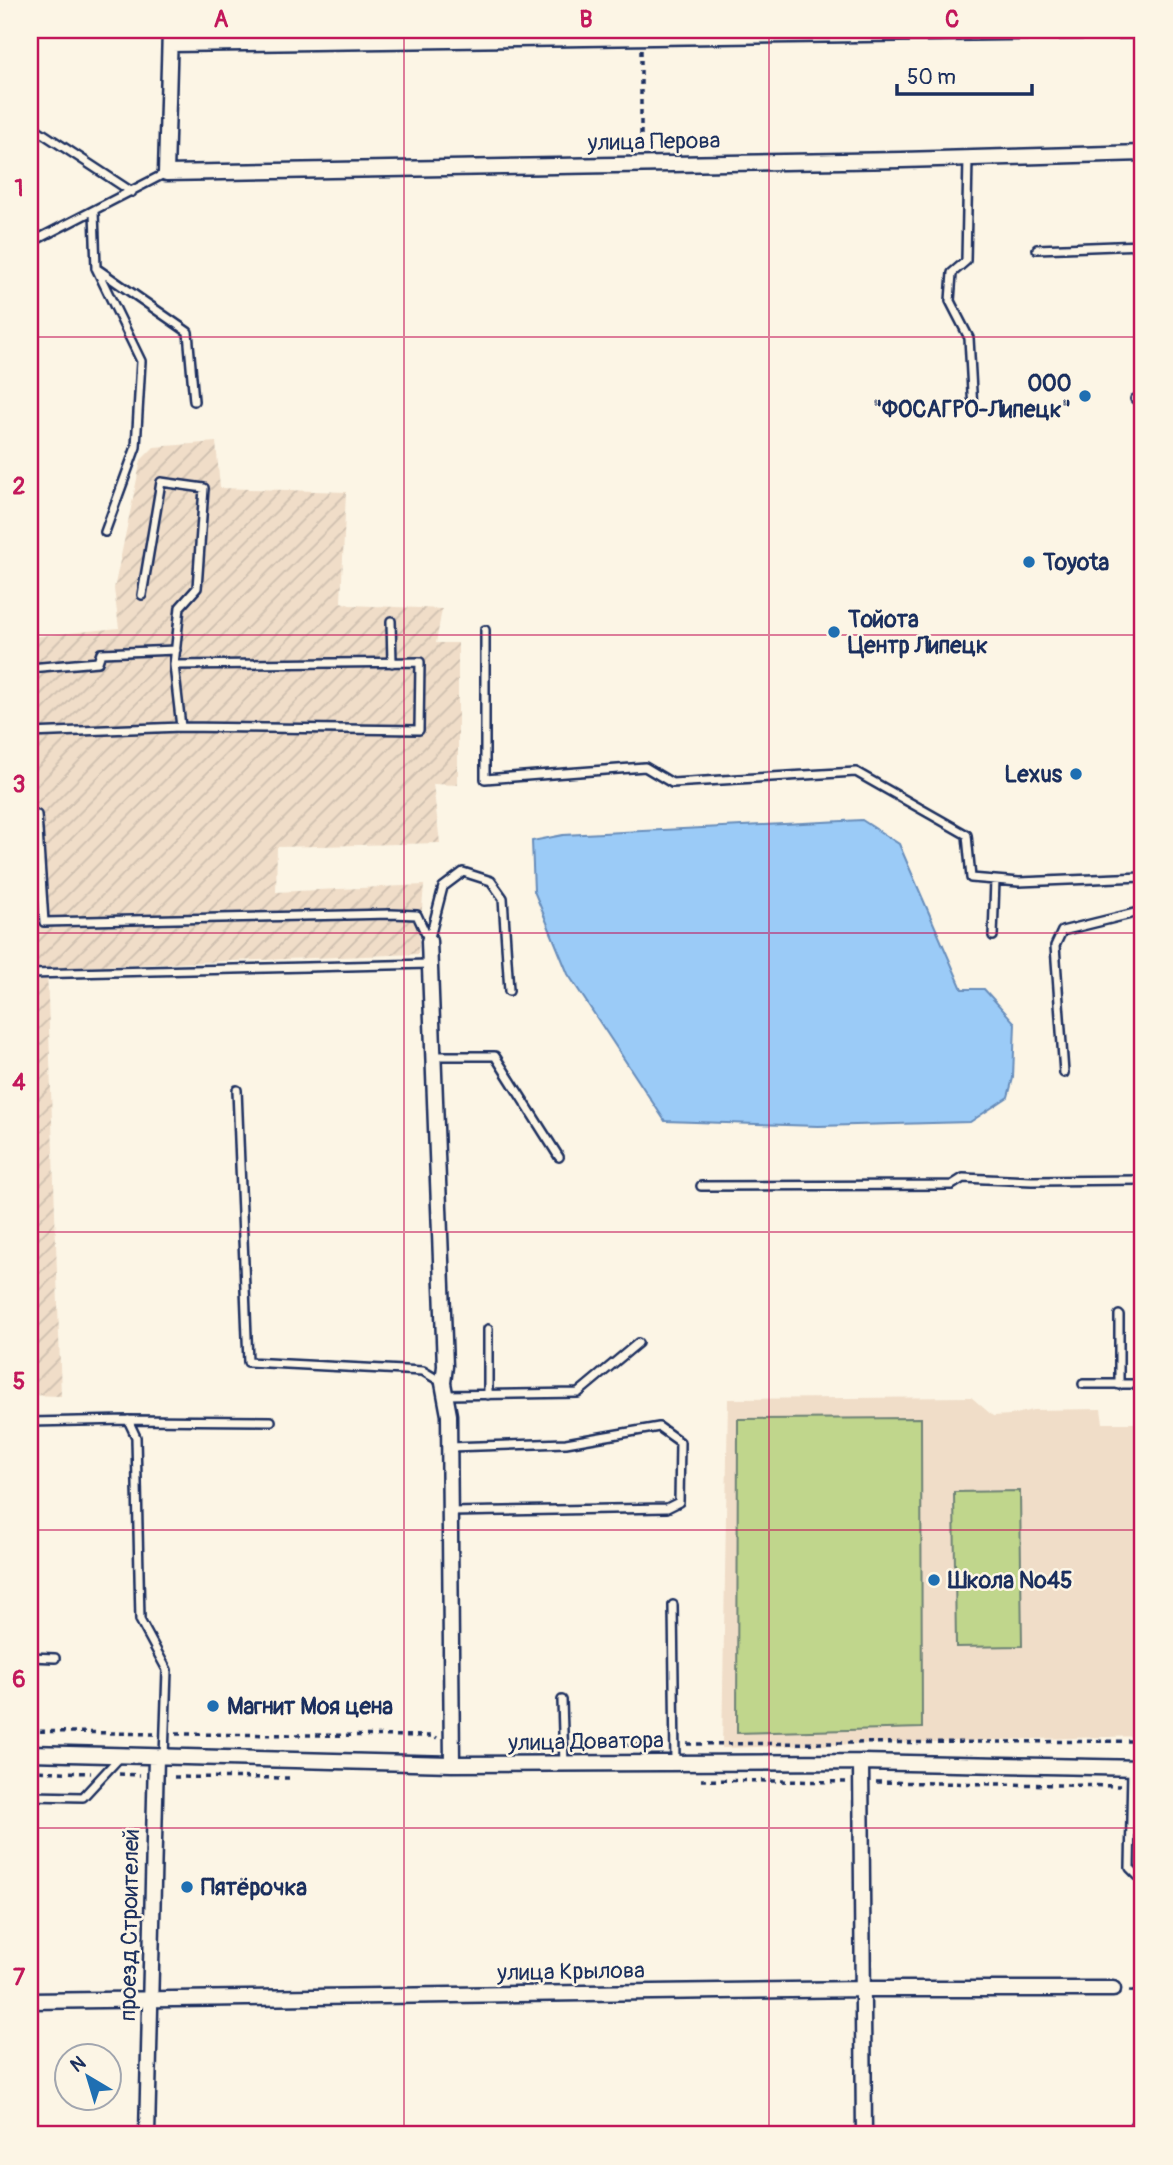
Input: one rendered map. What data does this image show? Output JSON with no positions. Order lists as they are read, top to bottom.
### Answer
{
  "streets": {
    "street": [
      "улица Перова",
      "улица Доватора",
      "проезд Строителей",
      "улица Крылова"
    ]
  },
  "crossings": [
    ["улица Доватора", "проезд Строителей"],
    ["проезд Строителей", "улица Крылова"]
  ],
  "places": [
    "ООО \"ФОСАГРО-Липецк\"",
    "Toyota",
    "Тойота Центр Липецк",
    "Lexus",
    "Школа №45",
    "Магнит Моя цена",
    "Пятёрочка"
  ],
  "scale_bar": "50 m",
  "north": "top left",
  "grid": {
    "columns": ["A", "B", "C"],
    "rows": [
      "1",
      "2",
      "3",
      "4",
      "5",
      "6",
      "7"
    ]
  }
}
